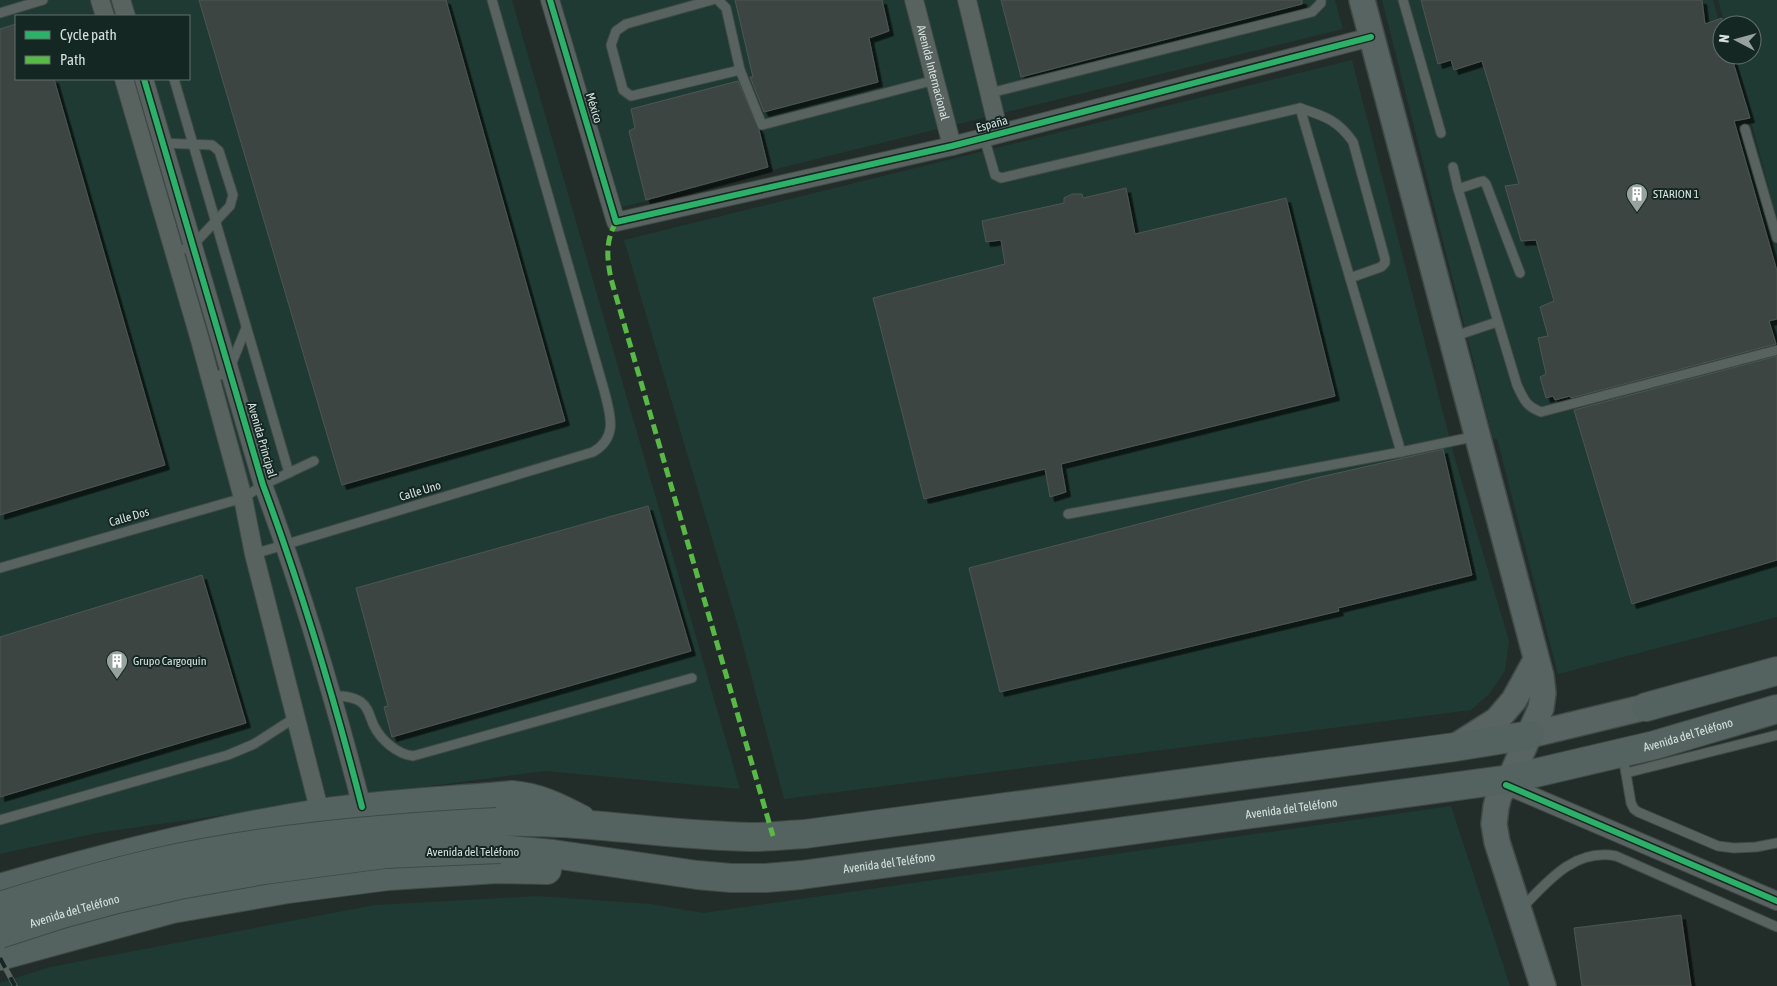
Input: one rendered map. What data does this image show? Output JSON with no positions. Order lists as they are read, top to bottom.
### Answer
{
  "streets": {
    "main road": ["Avenida del Teléfono"],
    "street": [
      "Avenida Internacional",
      "México",
      "España",
      "Avenida Principal"
    ],
    "lane": ["Calle Uno", "Calle Dos"]
  },
  "crossings": [
    ["Avenida Internacional", "España"],
    ["México", "España"],
    ["Avenida Principal", "Calle Uno"],
    ["Avenida Principal", "Calle Dos"]
  ],
  "places": {
    "building": ["STARION 1", "Grupo Cargoquin"]
  },
  "legend": ["Cycle path", "Path"],
  "north": "left"
}
